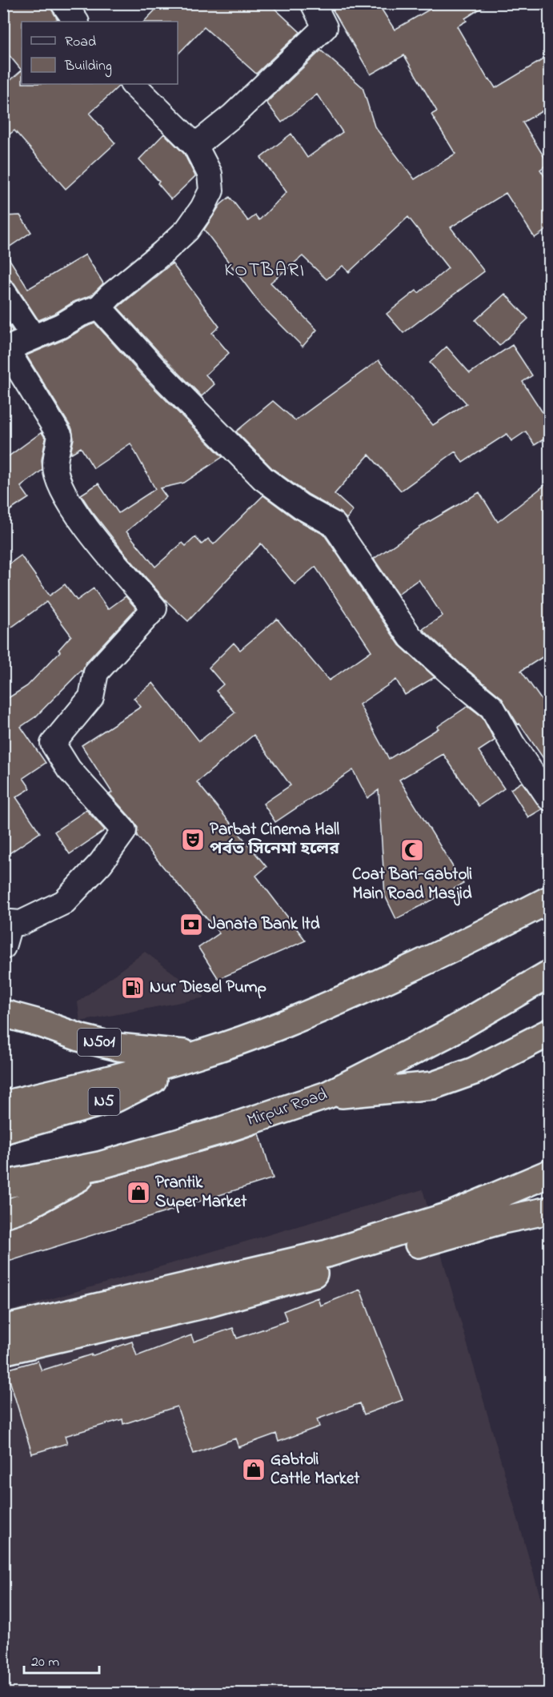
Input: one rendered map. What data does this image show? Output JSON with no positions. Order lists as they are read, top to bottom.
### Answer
{
  "streets": {
    "highway": ["N501", "N5", "Mirpur Road"]
  },
  "crossings": [
    ["N501", "N5"]
  ],
  "districts": ["KOTBARI"],
  "places": {
    "theatre": ["Parbat Cinema Hall পর্বত সিনেমা হলের"],
    "mosque": ["Coat Bari-Gabtoli Main Road Masjid"],
    "bank": ["Janata Bank ltd"],
    "fuel station": ["Nur Diesel Pump"],
    "shop": ["Prantik Super Market", "Gabtoli Cattle Market"]
  },
  "legend": ["Road", "Building"],
  "scale_bar": "20 m"
}
